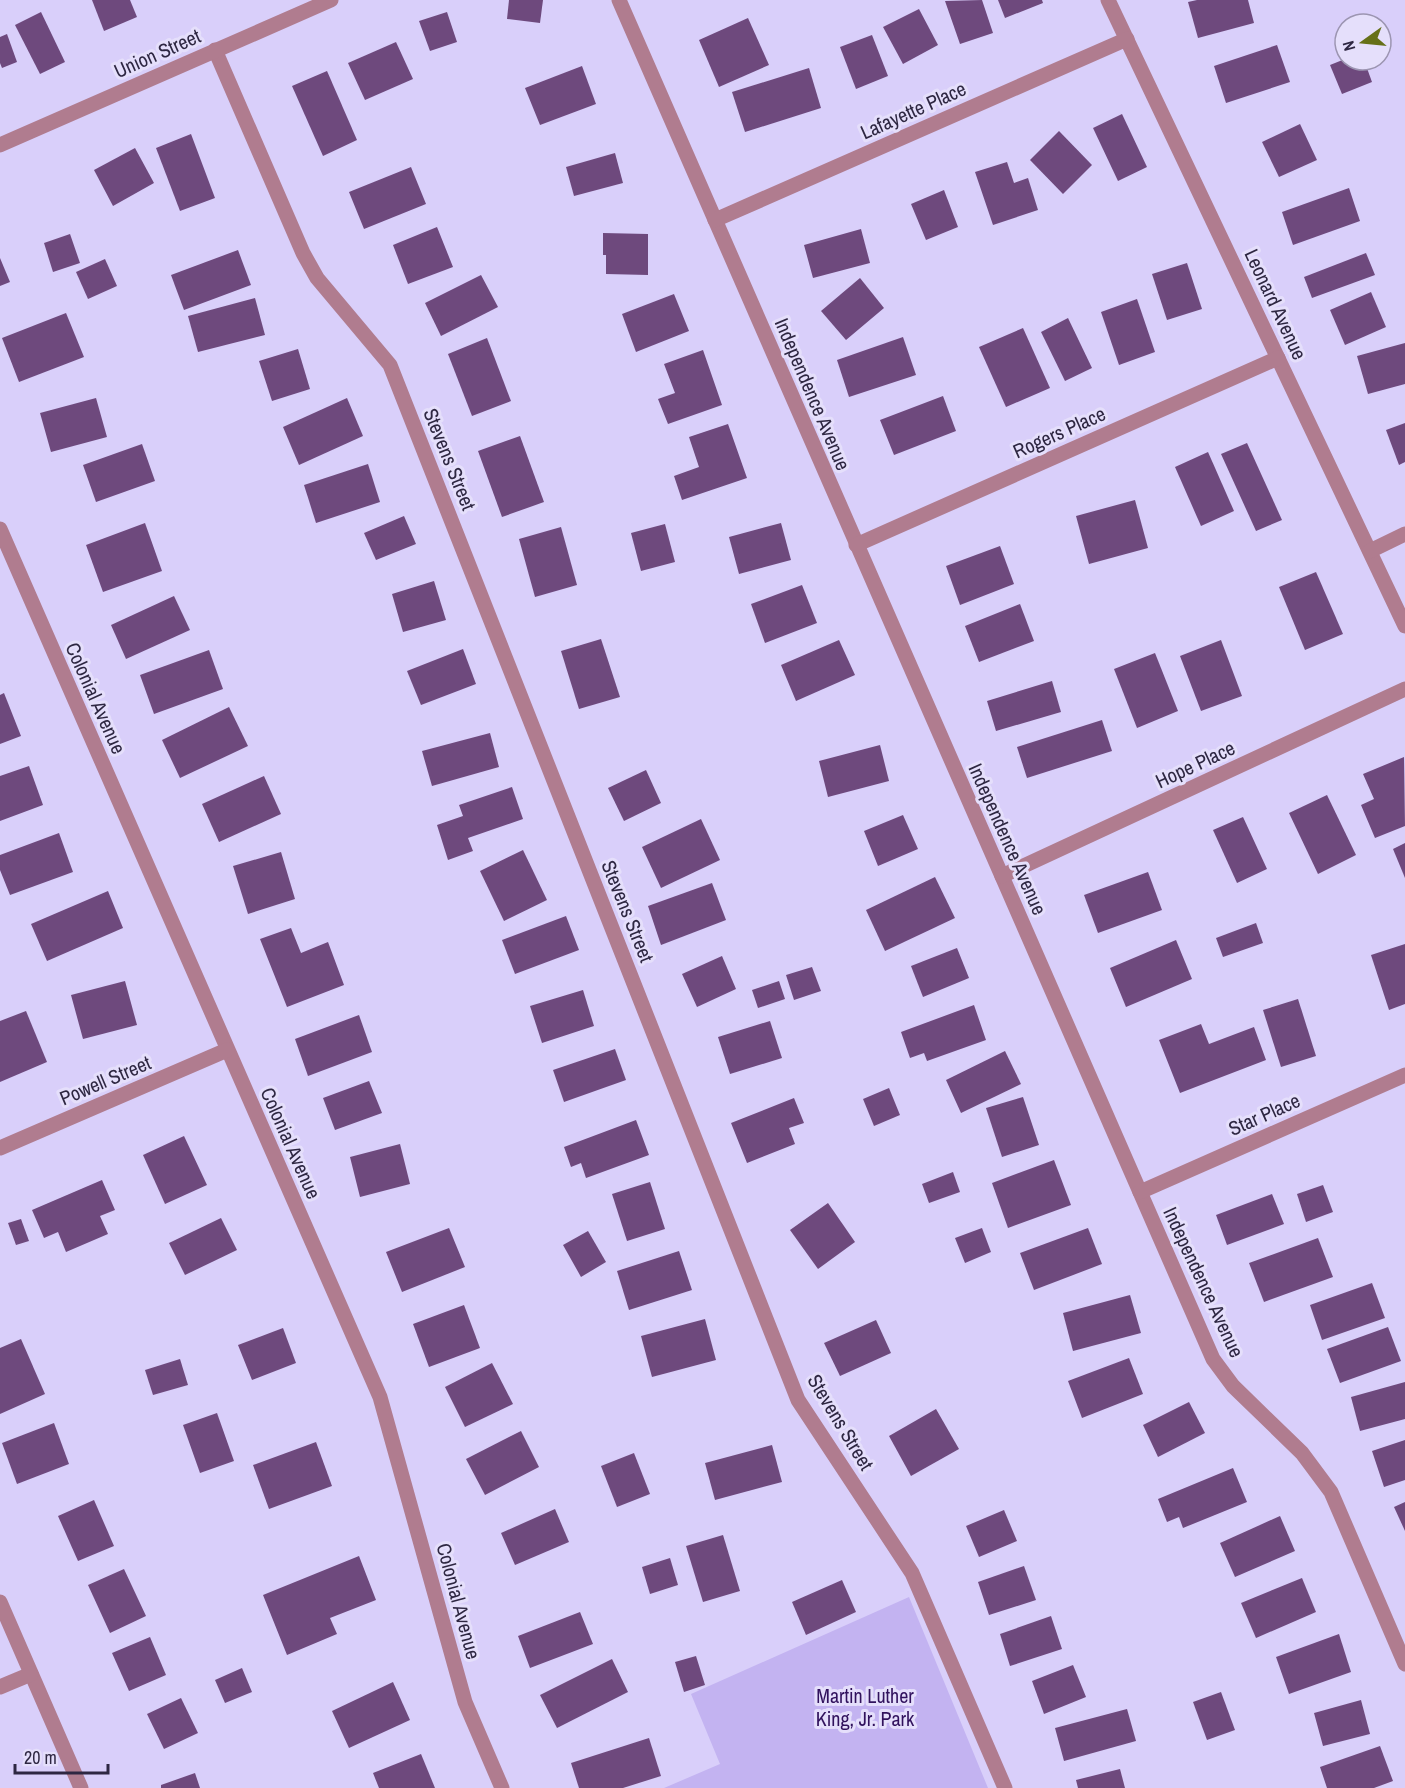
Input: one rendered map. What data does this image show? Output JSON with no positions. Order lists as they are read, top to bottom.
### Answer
{
  "streets": {
    "street": [
      "Union Street",
      "Lafayette Place",
      "Leonard Avenue",
      "Independence Avenue",
      "Rogers Place",
      "Stevens Street",
      "Colonial Avenue",
      "Hope Place",
      "Powell Street",
      "Star Place"
    ]
  },
  "crossings": [
    ["Union Street", "Stevens Street"],
    ["Lafayette Place", "Leonard Avenue"],
    ["Lafayette Place", "Independence Avenue"],
    ["Leonard Avenue", "Rogers Place"],
    ["Independence Avenue", "Rogers Place"],
    ["Independence Avenue", "Hope Place"],
    ["Independence Avenue", "Star Place"],
    ["Colonial Avenue", "Powell Street"]
  ],
  "parks": ["Martin Luther King, Jr. Park"],
  "scale_bar": "20 m",
  "north": "left"
}
